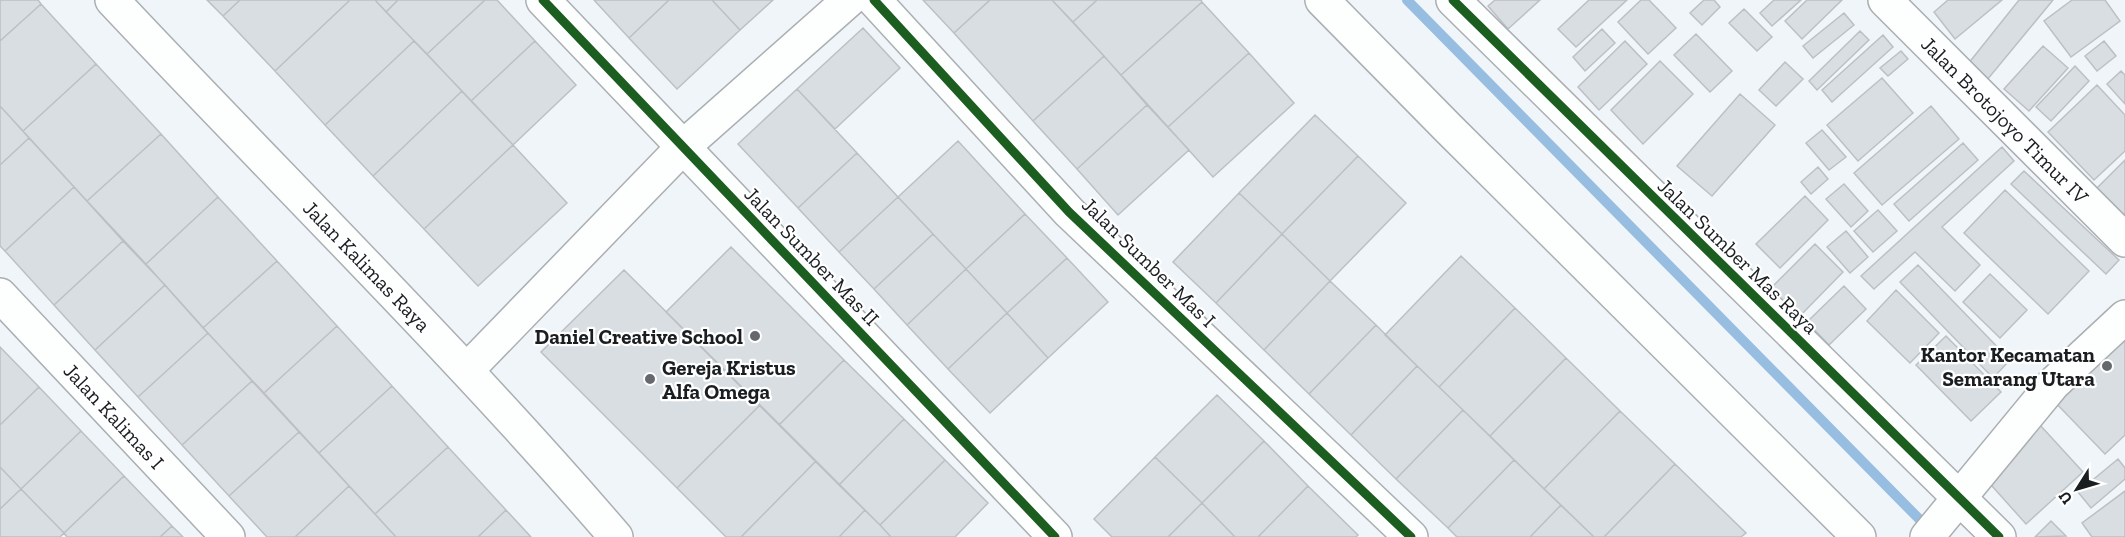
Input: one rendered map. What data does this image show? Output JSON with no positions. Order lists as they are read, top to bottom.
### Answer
{
  "streets": {
    "street": [
      "Jalan Brotojoyo Timur IV",
      "Jalan Sumber Mas II",
      "Jalan Sumber Mas Raya",
      "Jalan Sumber Mas I",
      "Jalan Kalimas Raya",
      "Jalan Kalimas I"
    ]
  },
  "places": ["Daniel Creative School", "Kantor Kecamatan Semarang Utara", "Gereja Kristus Alfa Omega"],
  "north": "bottom left"
}
